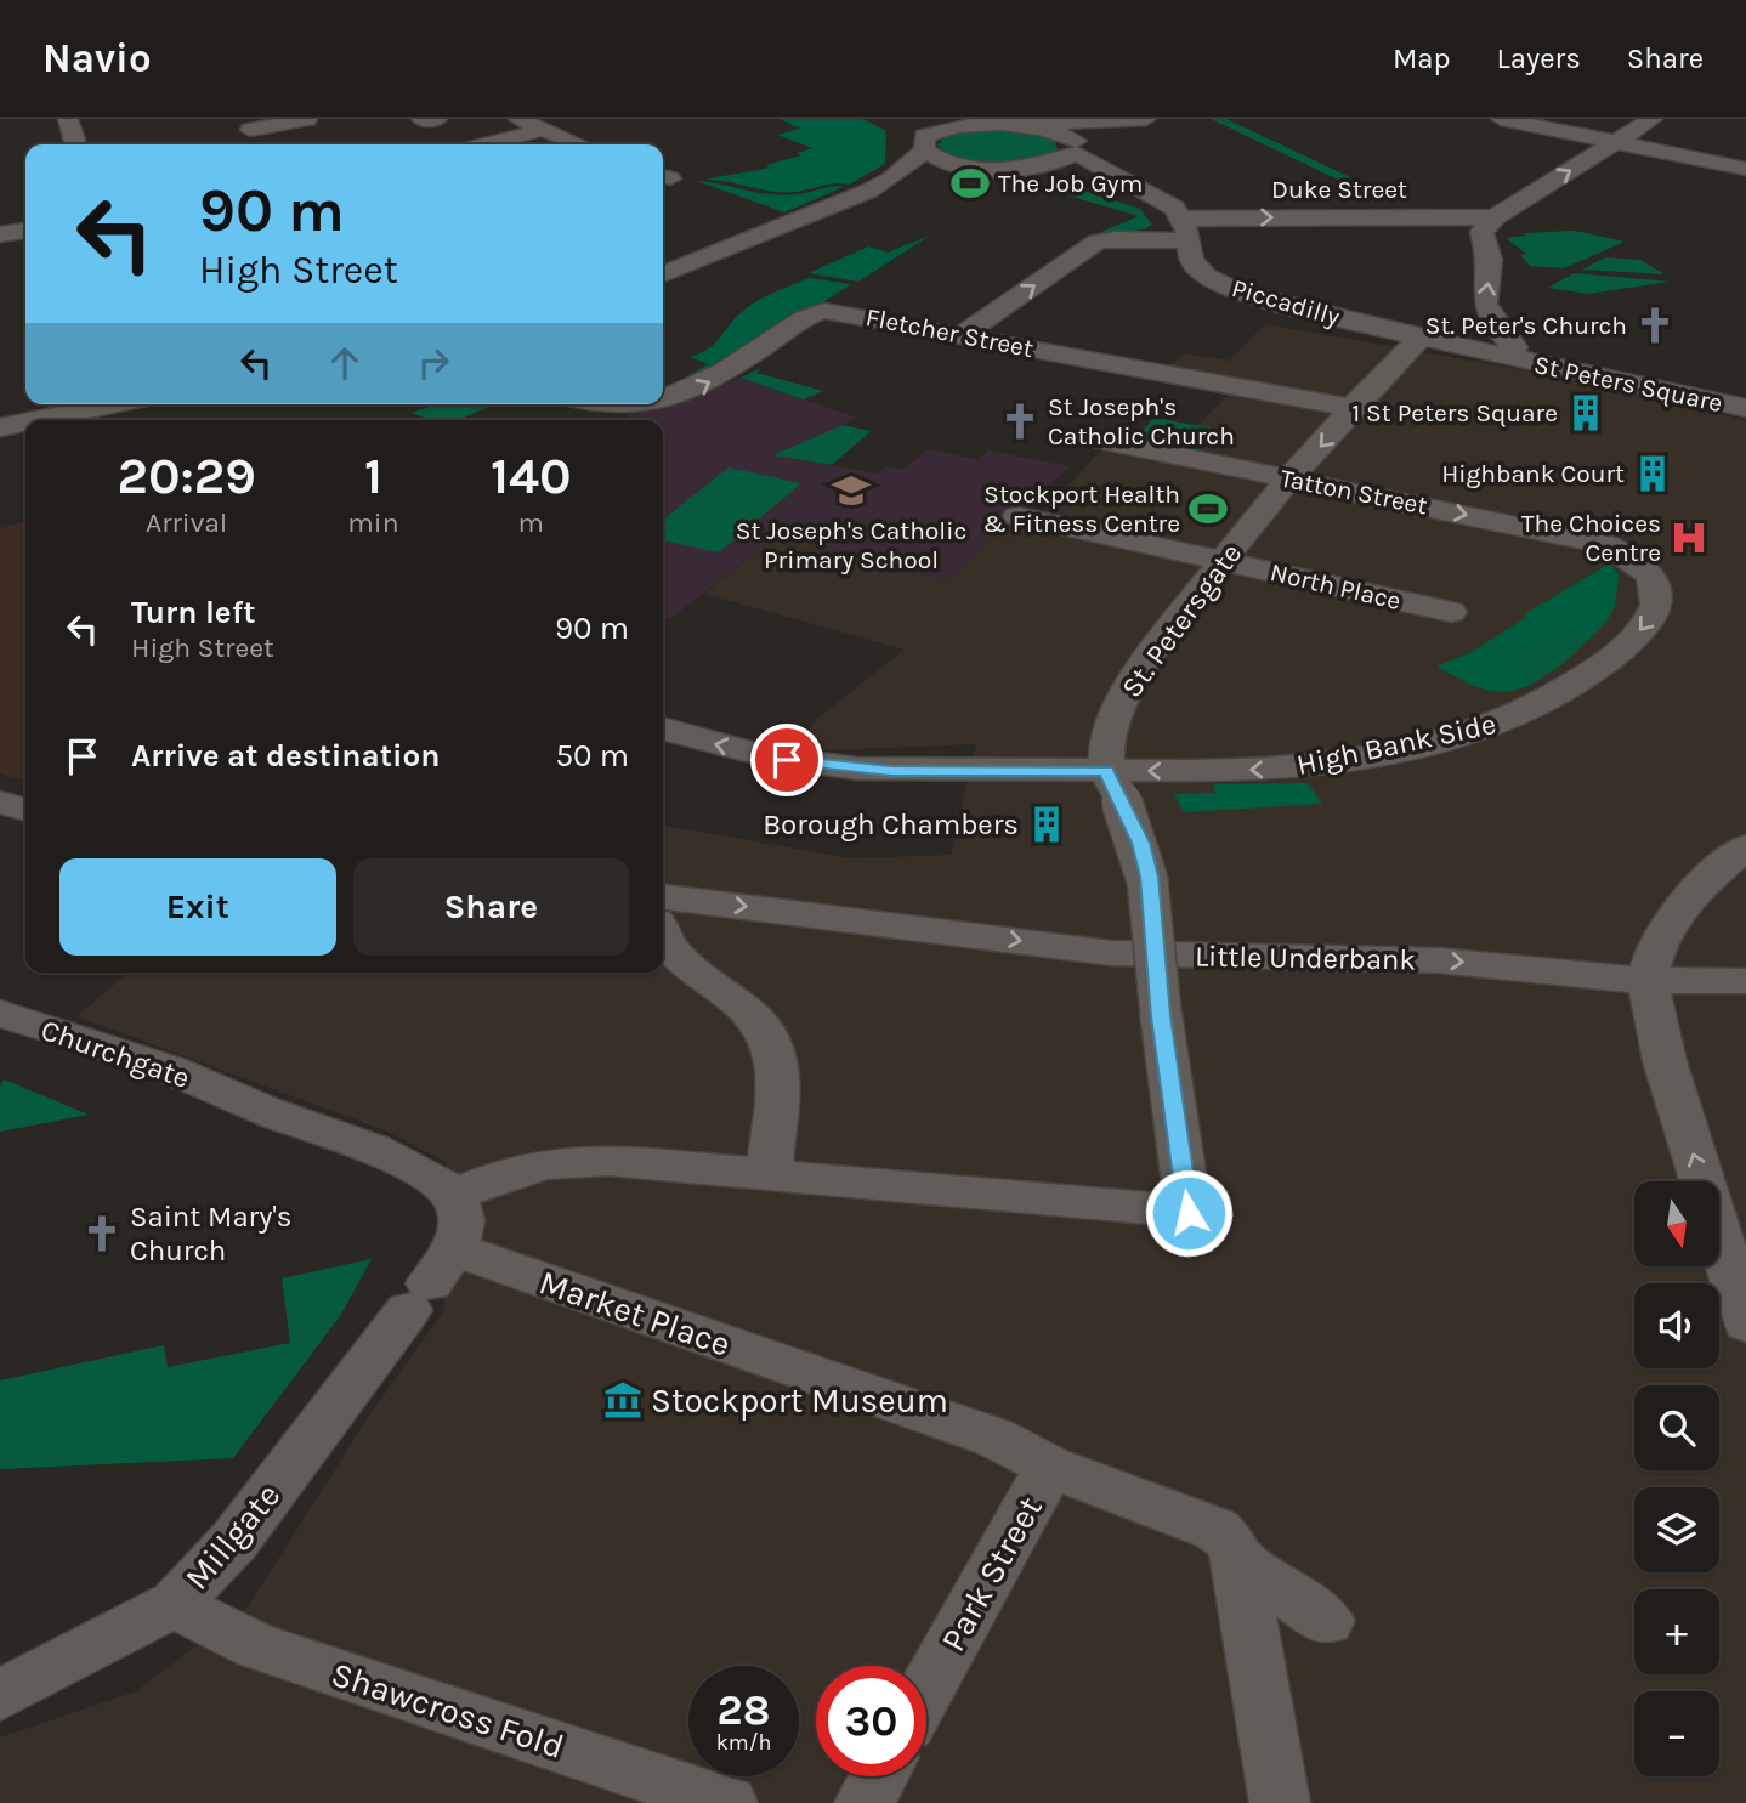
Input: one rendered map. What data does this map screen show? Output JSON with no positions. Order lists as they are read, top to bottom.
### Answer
{
  "streets": {
    "street": [
      "Duke Street",
      "Piccadilly",
      "Fletcher Street",
      "St Peters Square",
      "Tatton Street",
      "North Place",
      "St. Petersgate",
      "High Bank Side",
      "Little Underbank",
      "Churchgate",
      "Market Place",
      "Millgate",
      "Park Street",
      "Shawcross Fold"
    ]
  },
  "crossings": [
    ["Duke Street", "Piccadilly"],
    ["Duke Street", "Fletcher Street"],
    ["Piccadilly", "St Peters Square"],
    ["Piccadilly", "St. Petersgate"],
    ["Fletcher Street", "St. Petersgate"],
    ["Tatton Street", "St. Petersgate"],
    ["Tatton Street", "High Bank Side"],
    ["North Place", "St. Petersgate"],
    ["St. Petersgate", "High Bank Side"],
    ["Market Place", "Millgate"],
    ["Market Place", "Park Street"],
    ["Millgate", "Shawcross Fold"]
  ],
  "one_way": ["Tatton Street", "High Bank Side"],
  "places": {
    "sports": ["The Job Gym", "Stockport Health & Fitness Centre"],
    "church": ["St. Peter's Church", "St Joseph's Catholic Church", "Saint Mary's Church"],
    "building": ["1 St Peters Square", "Highbank Court", "Borough Chambers"],
    "school or university": ["St Joseph's Catholic Primary School"],
    "hospital": ["The Choices Centre"],
    "museum": ["Stockport Museum"]
  },
  "north": "bottom",
  "page": {
    "header": "Navio",
    "nav": ["Map", "Layers", "Share"],
    "turn": ["90 m", "High Street"],
    "eta": [
      "20:29",
      "Arrival",
      "1",
      "min",
      "140",
      "m"
    ],
    "list": [
      {
        "name": "Turn left",
        "note": "High Street",
        "value": "90 m"
      },
      {
        "name": "Arrive at destination",
        "value": "50 m"
      }
    ],
    "buttons": ["Exit", "Share"],
    "map_buttons": ["+", "−"],
    "speed": "28 km/h",
    "limit": "30"
  }
}
